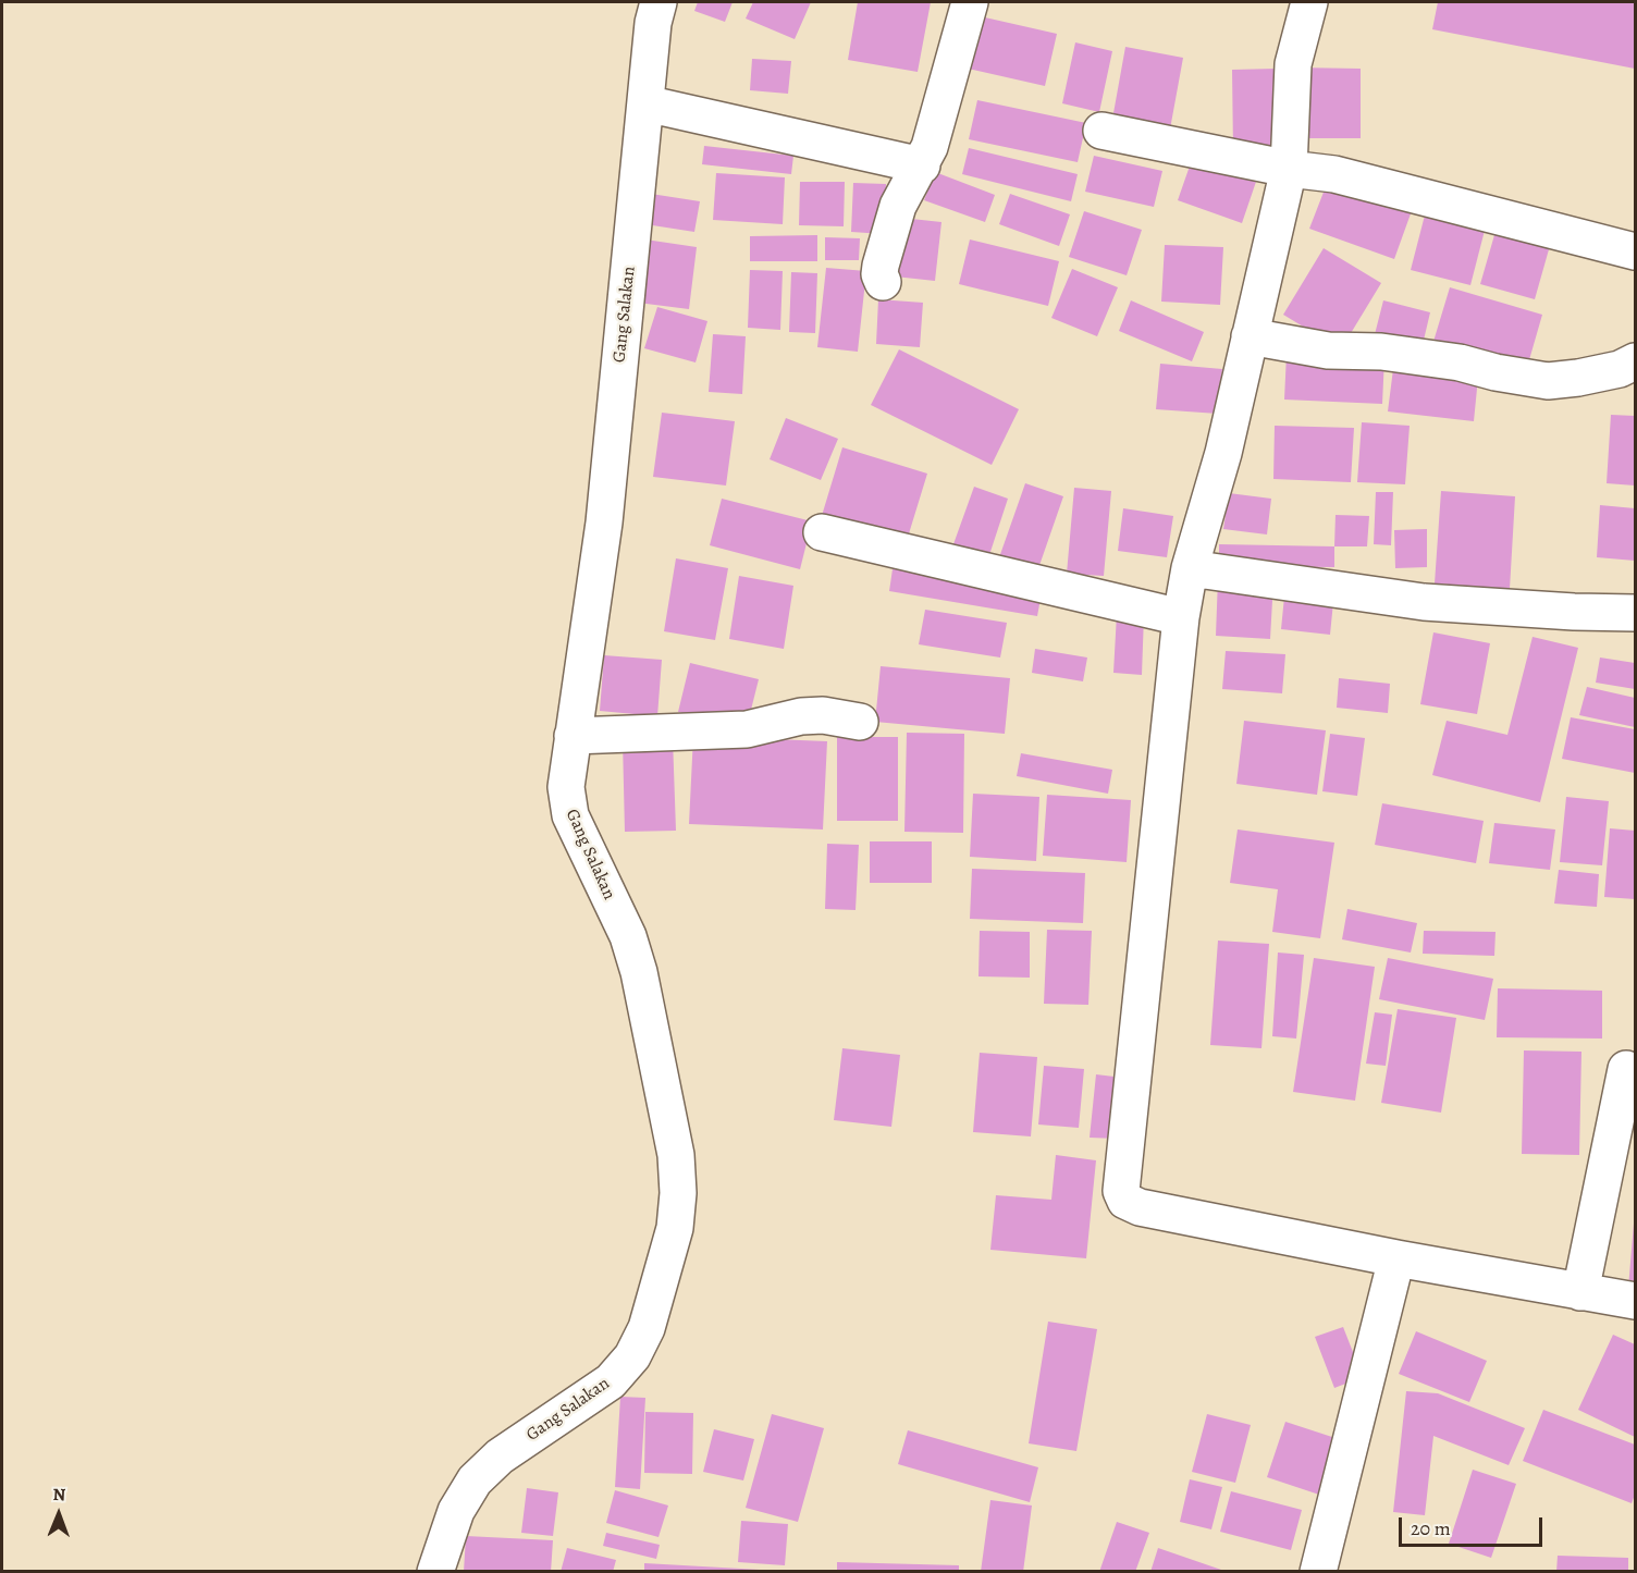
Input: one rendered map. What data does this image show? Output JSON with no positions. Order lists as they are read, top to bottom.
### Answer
{
  "streets": {
    "street": ["Gang Salakan"]
  },
  "scale_bar": "20 m",
  "north": "top"
}
